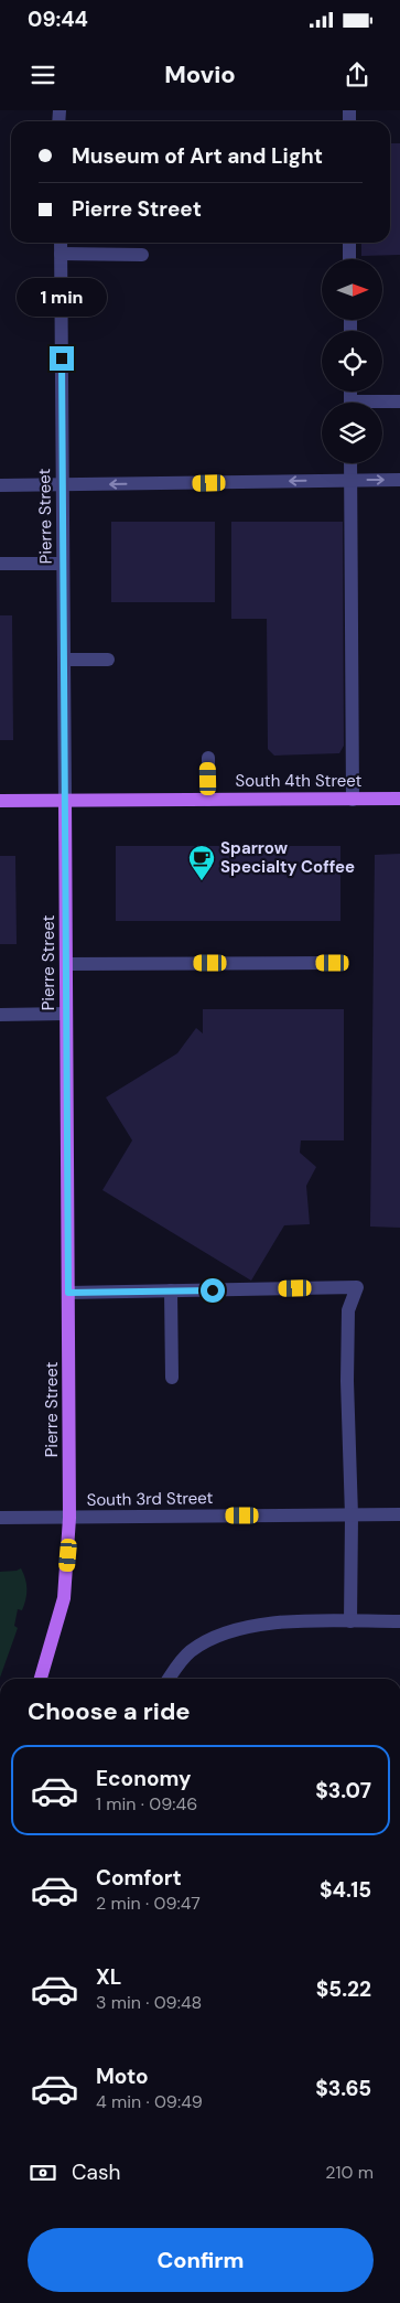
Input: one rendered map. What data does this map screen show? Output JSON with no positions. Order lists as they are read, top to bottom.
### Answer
{
  "streets": {
    "main road": ["Pierre Street", "South 4th Street"],
    "street": ["South 3rd Street"]
  },
  "crossings": [
    ["Pierre Street", "South 4th Street"],
    ["Pierre Street", "South 3rd Street"]
  ],
  "places": {
    "cafe": ["Sparrow Specialty Coffee"]
  },
  "north": "right",
  "page": {
    "status": "09:44",
    "header": "Movio",
    "banner": ["Museum of Art and Light", "Pierre Street"],
    "bubble": "1 min",
    "heading": "Choose a ride",
    "list": [
      {
        "name": "Economy",
        "note": "1 min · 09:46",
        "value": "$3.07"
      },
      {
        "name": "Comfort",
        "note": "2 min · 09:47",
        "value": "$4.15"
      },
      {
        "name": "XL",
        "note": "3 min · 09:48",
        "value": "$5.22"
      },
      {
        "name": "Moto",
        "note": "4 min · 09:49",
        "value": "$3.65"
      }
    ],
    "pay": ["Cash", "210 m"],
    "buttons": "Confirm"
  }
}
